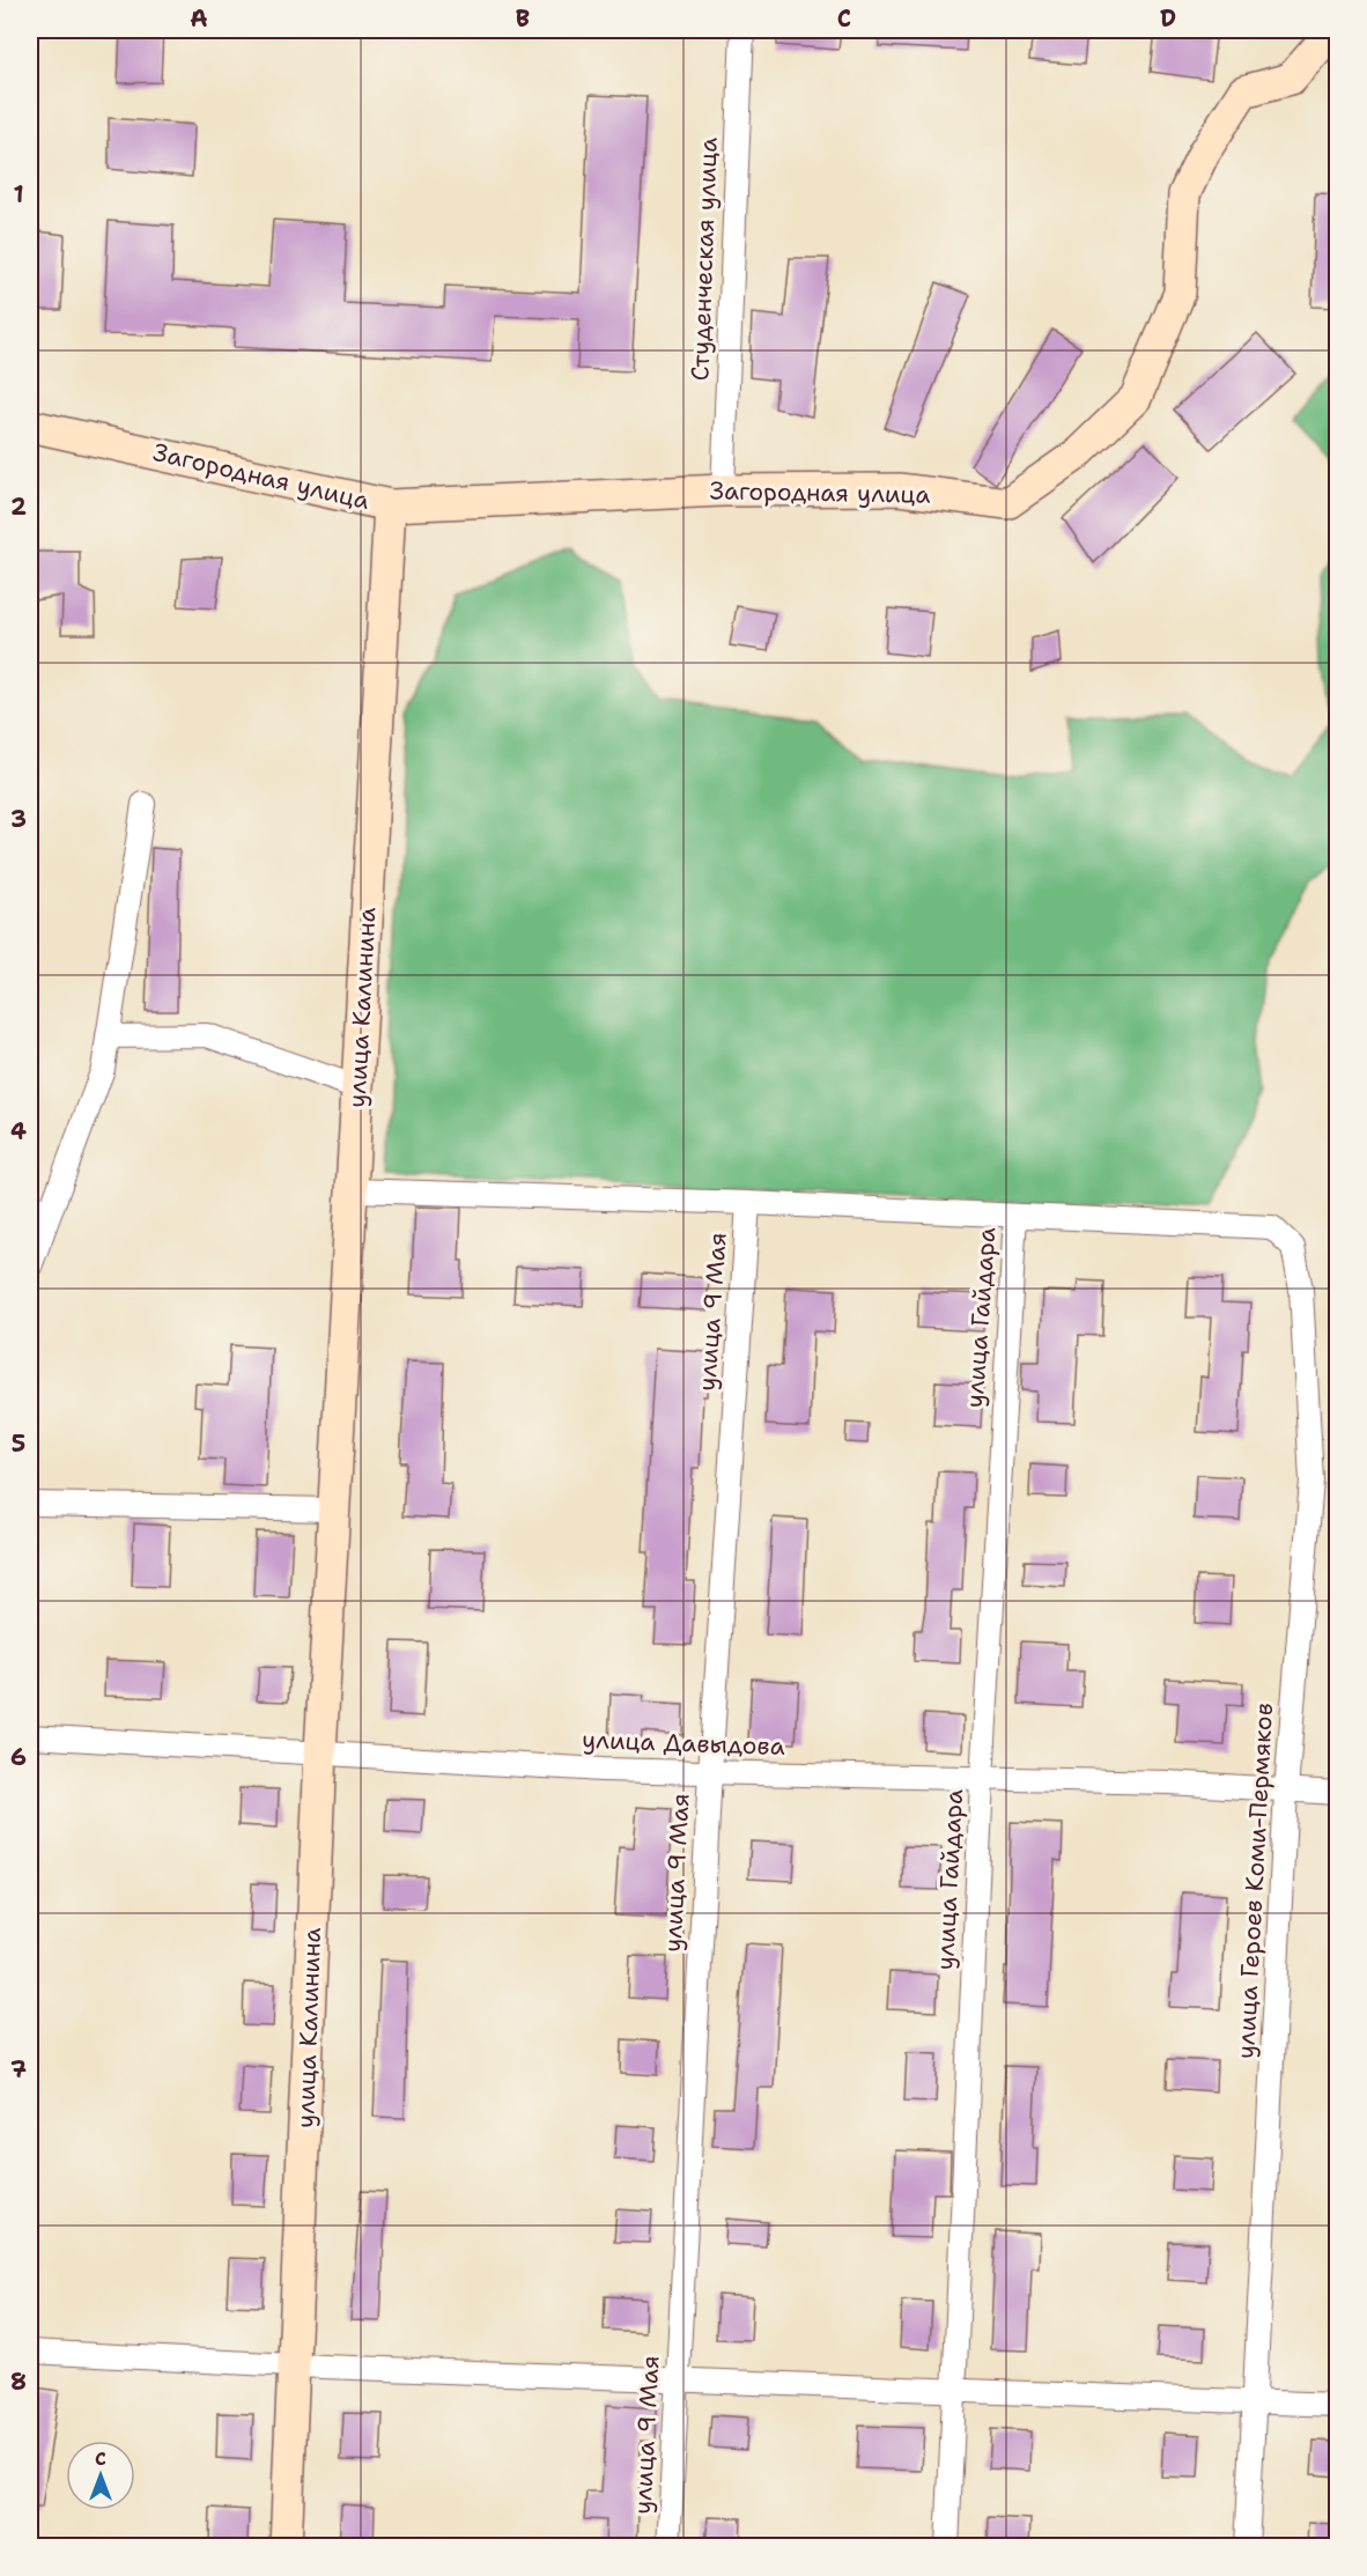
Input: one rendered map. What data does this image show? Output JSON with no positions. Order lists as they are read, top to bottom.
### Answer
{
  "streets": {
    "street": [
      "Студенческая улица",
      "Загородная улица",
      "улица Калинина",
      "улица 9 Мая",
      "улица Гайдара",
      "улица Давыдова",
      "улица Героев Коми-Пермяков"
    ]
  },
  "crossings": [
    ["Студенческая улица", "Загородная улица"],
    ["Загородная улица", "улица Калинина"],
    ["улица Калинина", "улица Давыдова"],
    ["улица 9 Мая", "улица Давыдова"],
    ["улица Гайдара", "улица Давыдова"],
    ["улица Гайдара", "улица Героев Коми-Пермяков"],
    ["улица Давыдова", "улица Героев Коми-Пермяков"]
  ],
  "north": "top",
  "grid": {
    "columns": [
      "A",
      "B",
      "C",
      "D"
    ],
    "rows": [
      "1",
      "2",
      "3",
      "4",
      "5",
      "6",
      "7",
      "8"
    ]
  }
}
